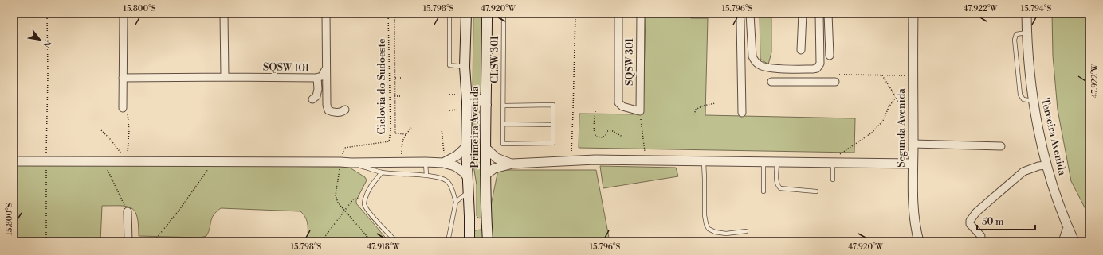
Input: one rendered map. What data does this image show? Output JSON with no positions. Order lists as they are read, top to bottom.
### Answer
{
  "streets": {
    "main road": ["Primeira Avenida"],
    "street": [
      "SQSW 301",
      "SQSW 101",
      "Segunda Avenida",
      "Terceira Avenida"
    ],
    "lane": ["CLSW 301"],
    "path": ["Ciclovia do Sudoeste"]
  },
  "scale_bar": "50 m",
  "north": "bottom right",
  "coordinates": [
    "15.800°S",
    "15.798°S",
    "47.920°W",
    "15.796°S",
    "47.922°W",
    "15.794°S",
    "47.918°W"
  ]
}
